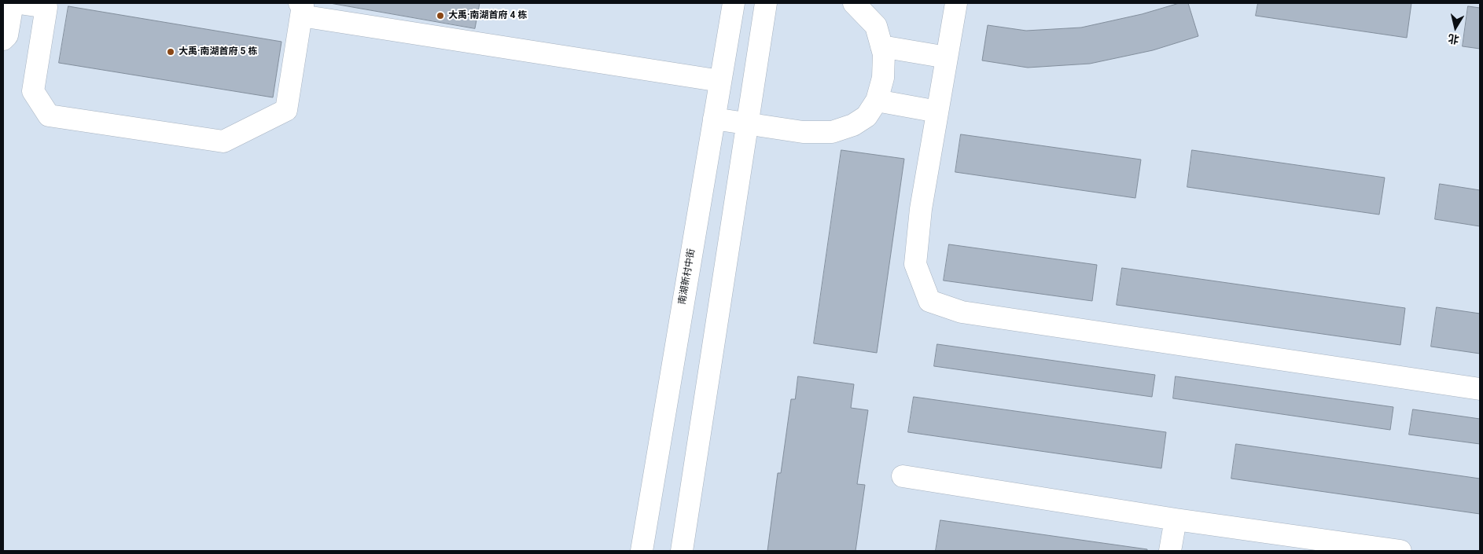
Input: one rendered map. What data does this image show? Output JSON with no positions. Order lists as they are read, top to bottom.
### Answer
{
  "streets": {
    "street": ["南湖新村中街"]
  },
  "places": ["大禹·南湖首府 4 栋", "大禹·南湖首府 5 栋"],
  "north": "bottom"
}
